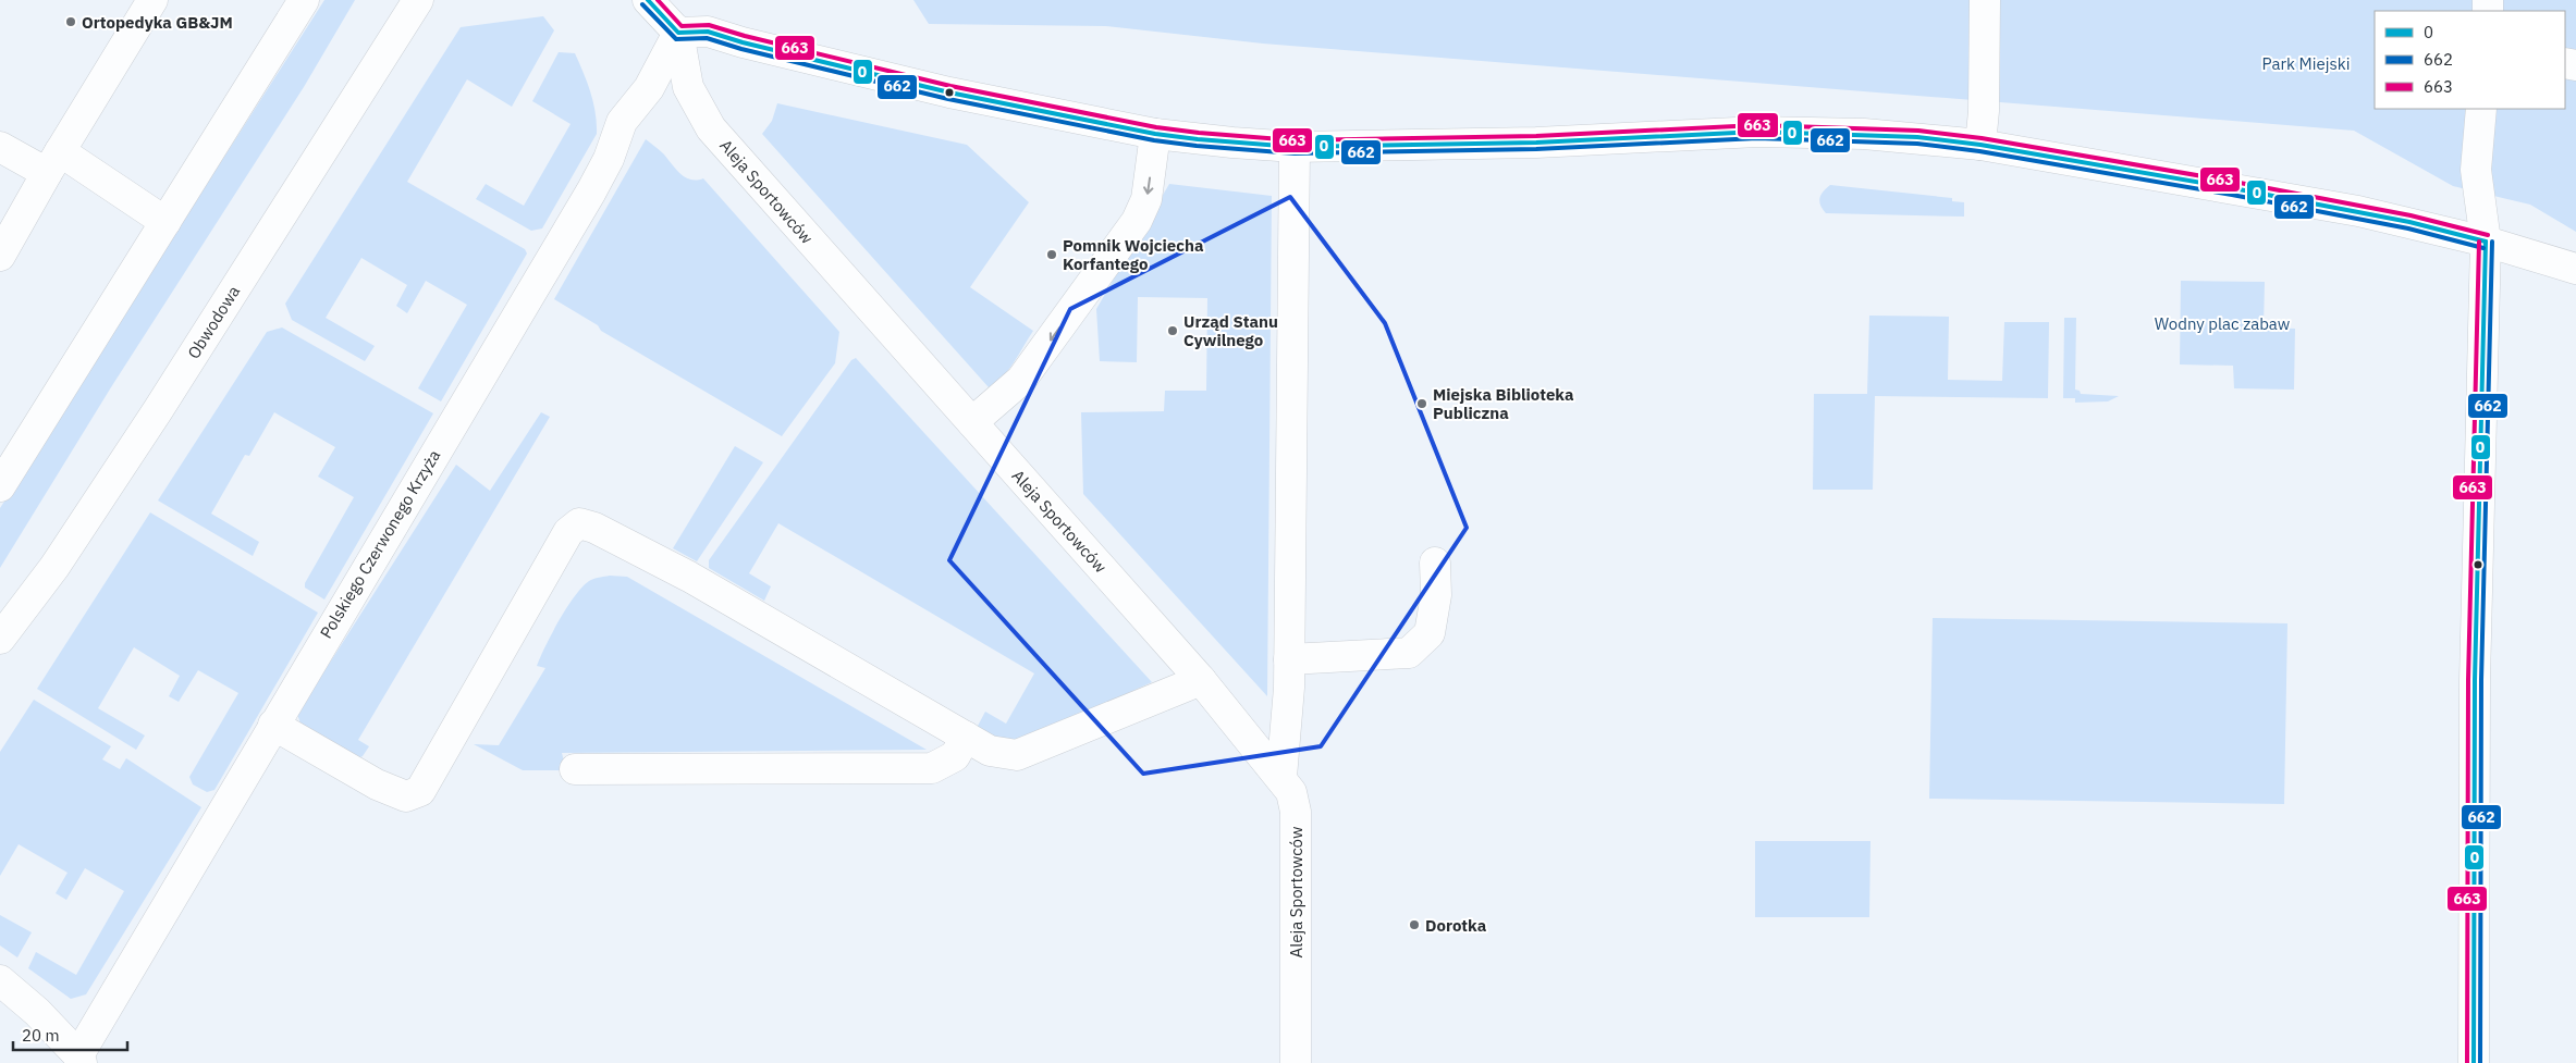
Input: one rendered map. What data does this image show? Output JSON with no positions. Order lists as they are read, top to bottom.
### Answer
{
  "streets": {
    "street": ["Aleja Sportowców", "Obwodowa", "Polskiego Czerwonego Krzyża"]
  },
  "crossings": [
    ["Aleja Sportowców", "Polskiego Czerwonego Krzyża"]
  ],
  "parks": ["Park Miejski", "Wodny plac zabaw"],
  "places": [
    "Ortopedyka GB&JM",
    "Pomnik Wojciecha Korfantego",
    "Urząd Stanu Cywilnego",
    "Miejska Biblioteka Publiczna",
    "Dorotka"
  ],
  "lines": ["transit line 0", "transit line 663", "transit line 662"],
  "legend": ["0", "662", "663"],
  "scale_bar": "20 m"
}
